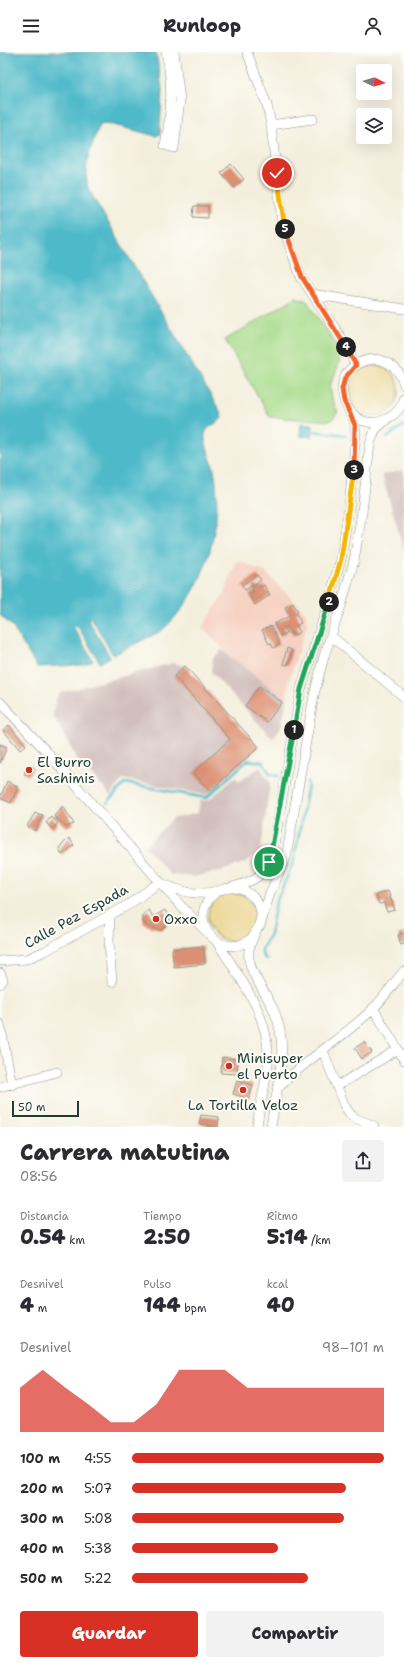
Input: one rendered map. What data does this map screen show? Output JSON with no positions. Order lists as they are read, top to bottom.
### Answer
{
  "streets": {
    "street": ["Calle Pez Espada"]
  },
  "places": [
    "El Burro Sashimis",
    "Oxxo",
    "Minisuper el Puerto",
    "La Tortilla Veloz"
  ],
  "scale_bar": "50 m",
  "north": "right",
  "page": {
    "header": "Runloop",
    "pins": [
      "5",
      "4",
      "3",
      "2",
      "1"
    ],
    "scale": "50 m",
    "heading": ["Carrera matutina", "08:56"],
    "stats": [
      ["Distancia", "0.54 km"],
      ["Tiempo", "2:50"],
      ["Ritmo", "5:14 /km"],
      ["Desnivel", "4 m"],
      ["Pulso", "144 bpm"],
      ["kcal", "40"]
    ],
    "chart": ["Desnivel", "98–101 m"],
    "list": [
      {
        "name": "100 m",
        "note": "4:55"
      },
      {
        "name": "200 m",
        "note": "5:07"
      },
      {
        "name": "300 m",
        "note": "5:08"
      },
      {
        "name": "400 m",
        "note": "5:38"
      },
      {
        "name": "500 m",
        "note": "5:22"
      }
    ],
    "buttons": ["Guardar", "Compartir"]
  }
}
